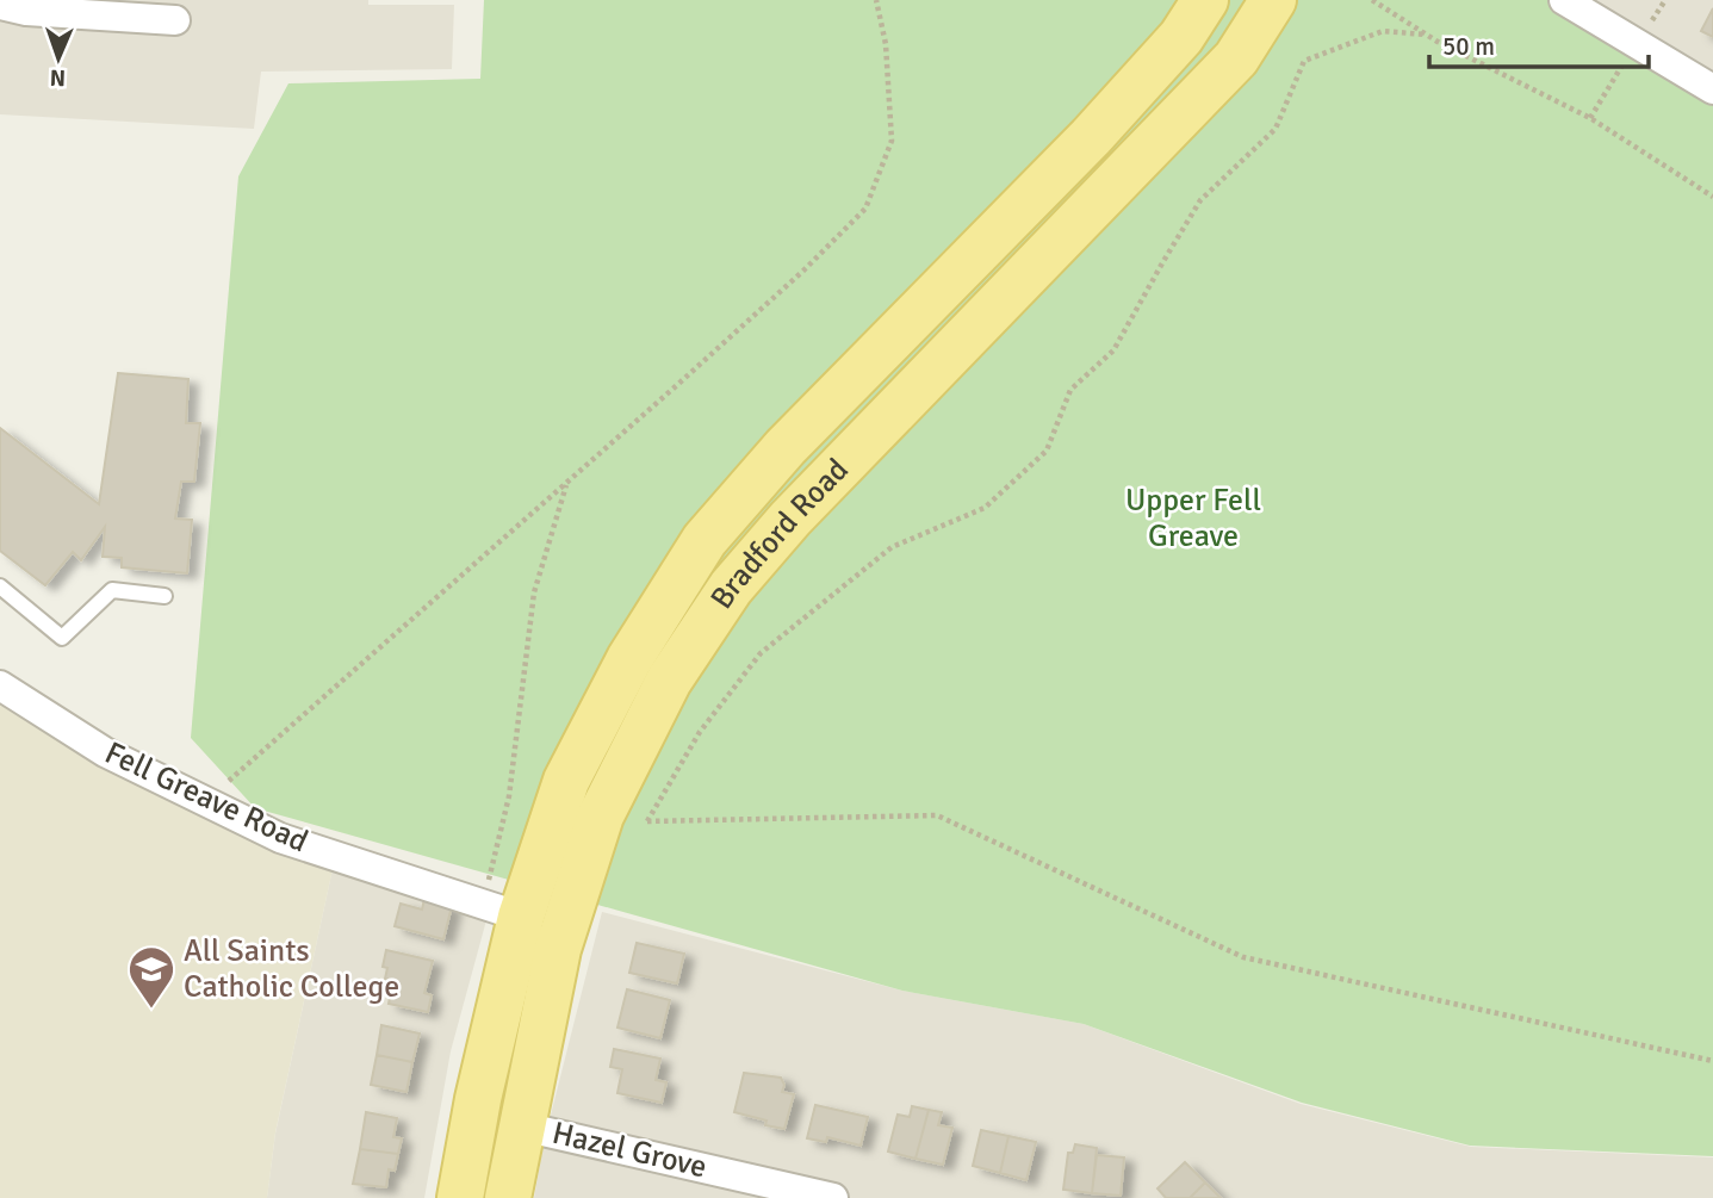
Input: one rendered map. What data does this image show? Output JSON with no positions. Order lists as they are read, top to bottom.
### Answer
{
  "streets": {
    "main road": ["Bradford Road"],
    "street": ["Fell Greave Road", "Hazel Grove"]
  },
  "crossings": [
    ["Bradford Road", "Fell Greave Road"],
    ["Bradford Road", "Hazel Grove"]
  ],
  "parks": ["Upper Fell Greave"],
  "places": {
    "school or university": ["All Saints Catholic College"]
  },
  "scale_bar": "50 m",
  "north": "bottom"
}
